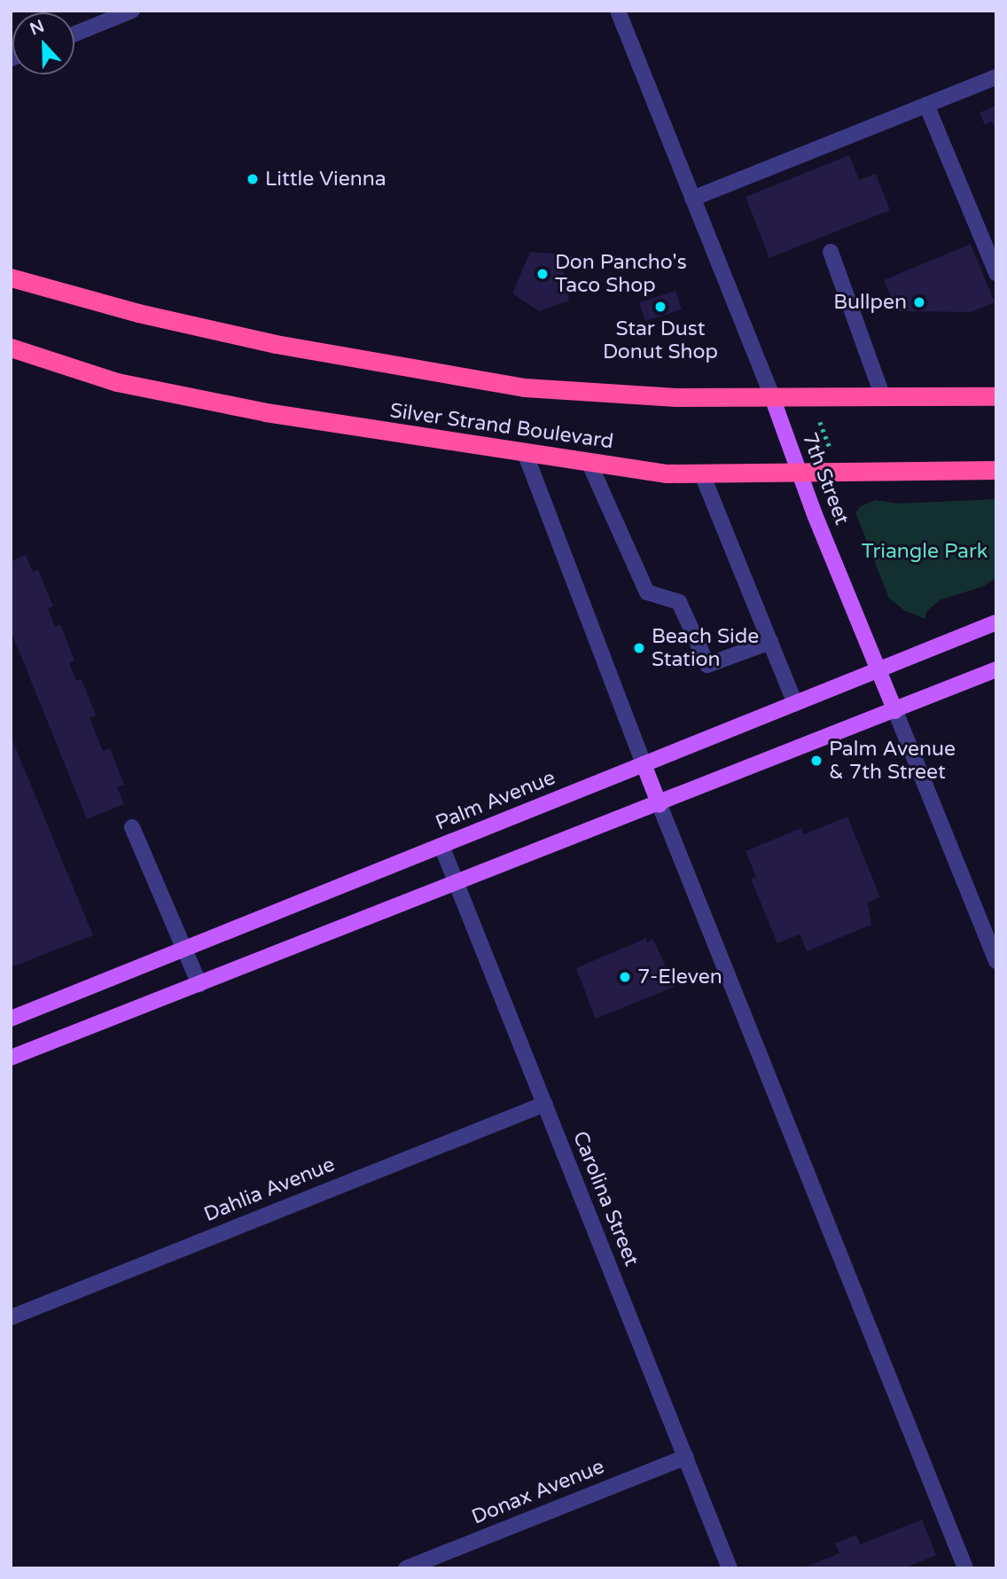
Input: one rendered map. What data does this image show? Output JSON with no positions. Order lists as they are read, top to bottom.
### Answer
{
  "streets": {
    "highway": ["Silver Strand Boulevard"],
    "main road": ["7th Street", "Palm Avenue"],
    "street": ["Dahlia Avenue", "Carolina Street", "Donax Avenue"]
  },
  "crossings": [
    ["Silver Strand Boulevard", "7th Street"],
    ["7th Street", "Palm Avenue"],
    ["Palm Avenue", "Carolina Street"],
    ["Dahlia Avenue", "Carolina Street"],
    ["Carolina Street", "Donax Avenue"]
  ],
  "parks": ["Triangle Park"],
  "places": [
    "Little Vienna",
    "Don Pancho's Taco Shop",
    "Bullpen",
    "Star Dust Donut Shop",
    "Beach Side Station",
    "Palm Avenue & 7th Street",
    "7-Eleven"
  ],
  "north": "top"
}
